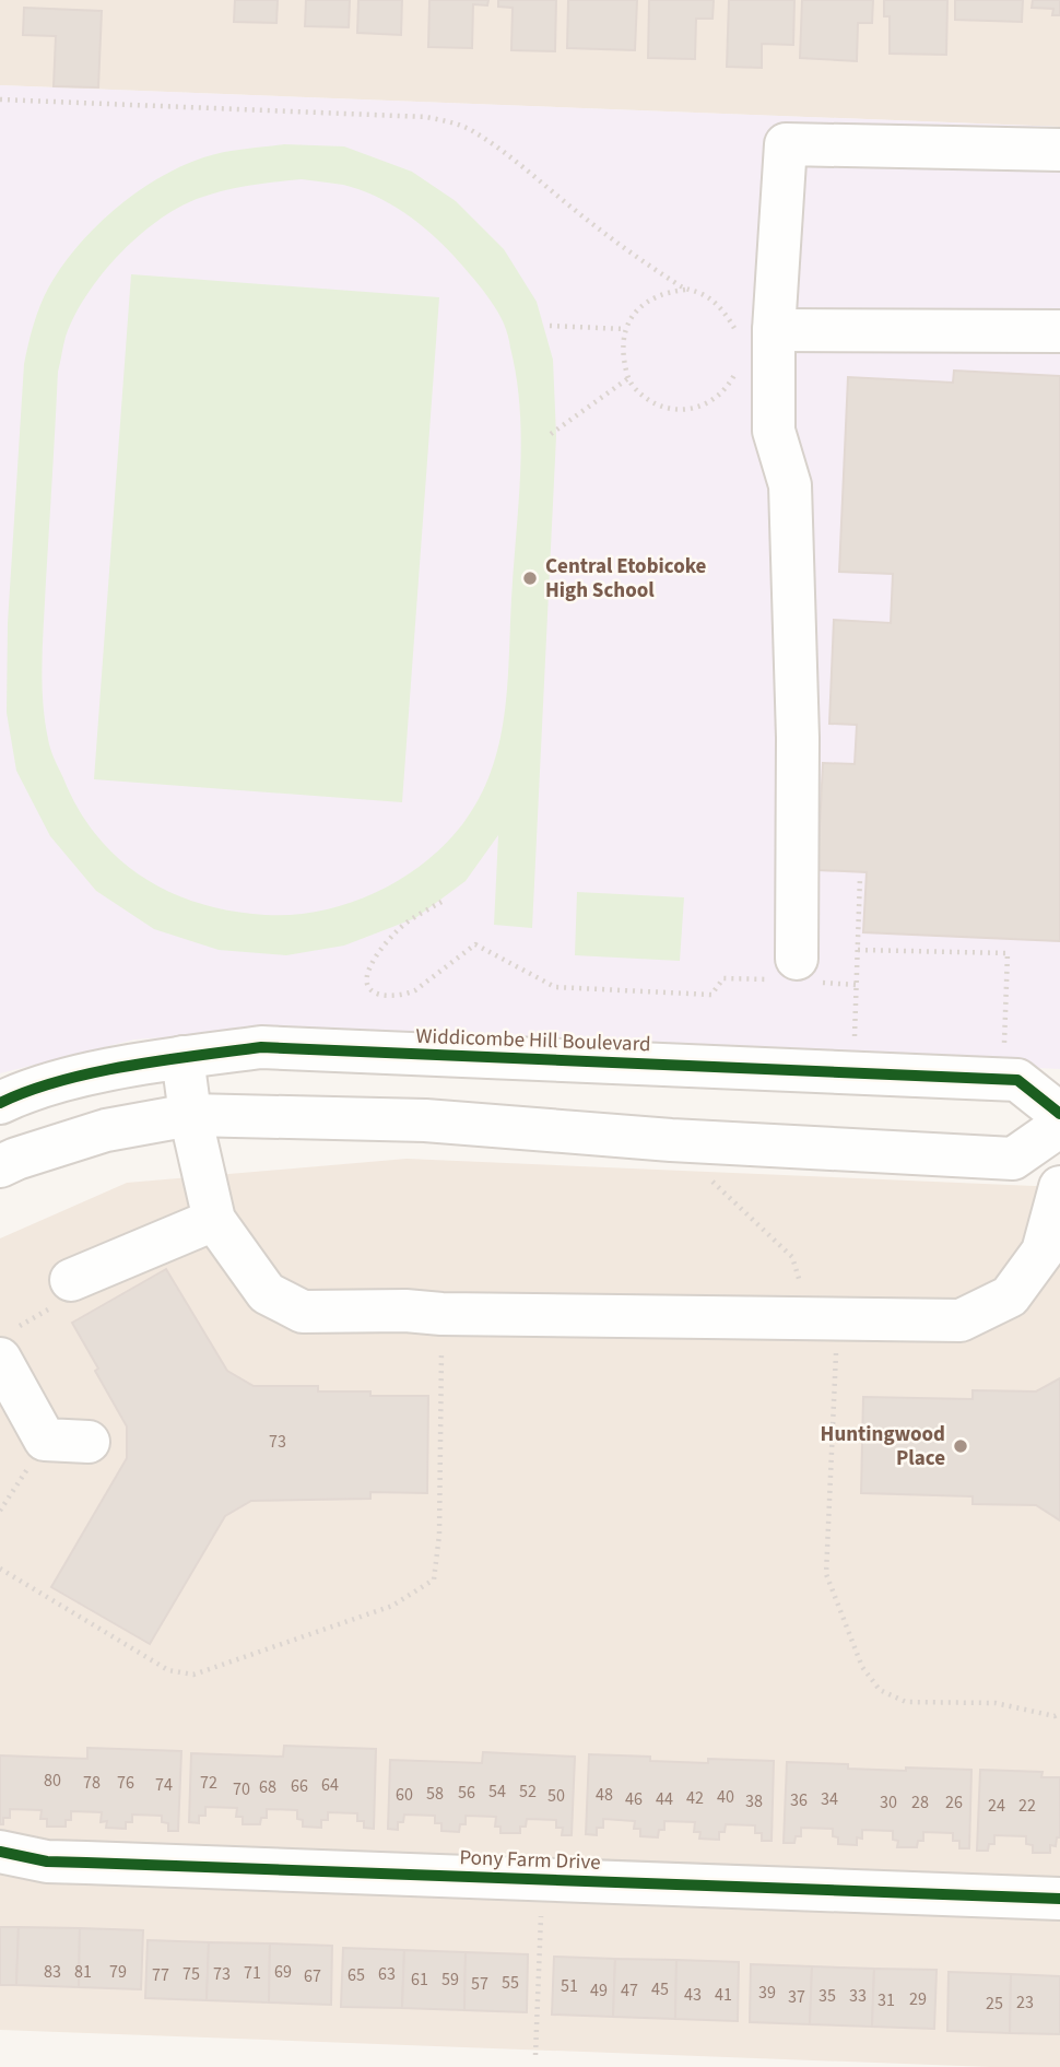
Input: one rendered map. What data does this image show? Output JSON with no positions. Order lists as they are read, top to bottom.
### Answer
{
  "streets": {
    "street": ["Widdicombe Hill Boulevard", "Pony Farm Drive"]
  },
  "places": ["Central Etobicoke High School", "Huntingwood Place"],
  "house_numbers": [
    "73",
    "80",
    "78",
    "76",
    "72",
    "74",
    "64",
    "66",
    "68",
    "70",
    "54",
    "52",
    "56",
    "58",
    "60",
    "48",
    "50",
    "40",
    "42",
    "46",
    "44",
    "34",
    "36",
    "38",
    "30",
    "28",
    "26",
    "24",
    "22",
    "83",
    "81",
    "79",
    "69",
    "71",
    "75",
    "73",
    "63",
    "77",
    "65",
    "67",
    "61",
    "59",
    "55",
    "57",
    "51",
    "45",
    "49",
    "47",
    "39",
    "43",
    "41",
    "35",
    "33",
    "37",
    "29",
    "31",
    "23",
    "25"
  ]
}
